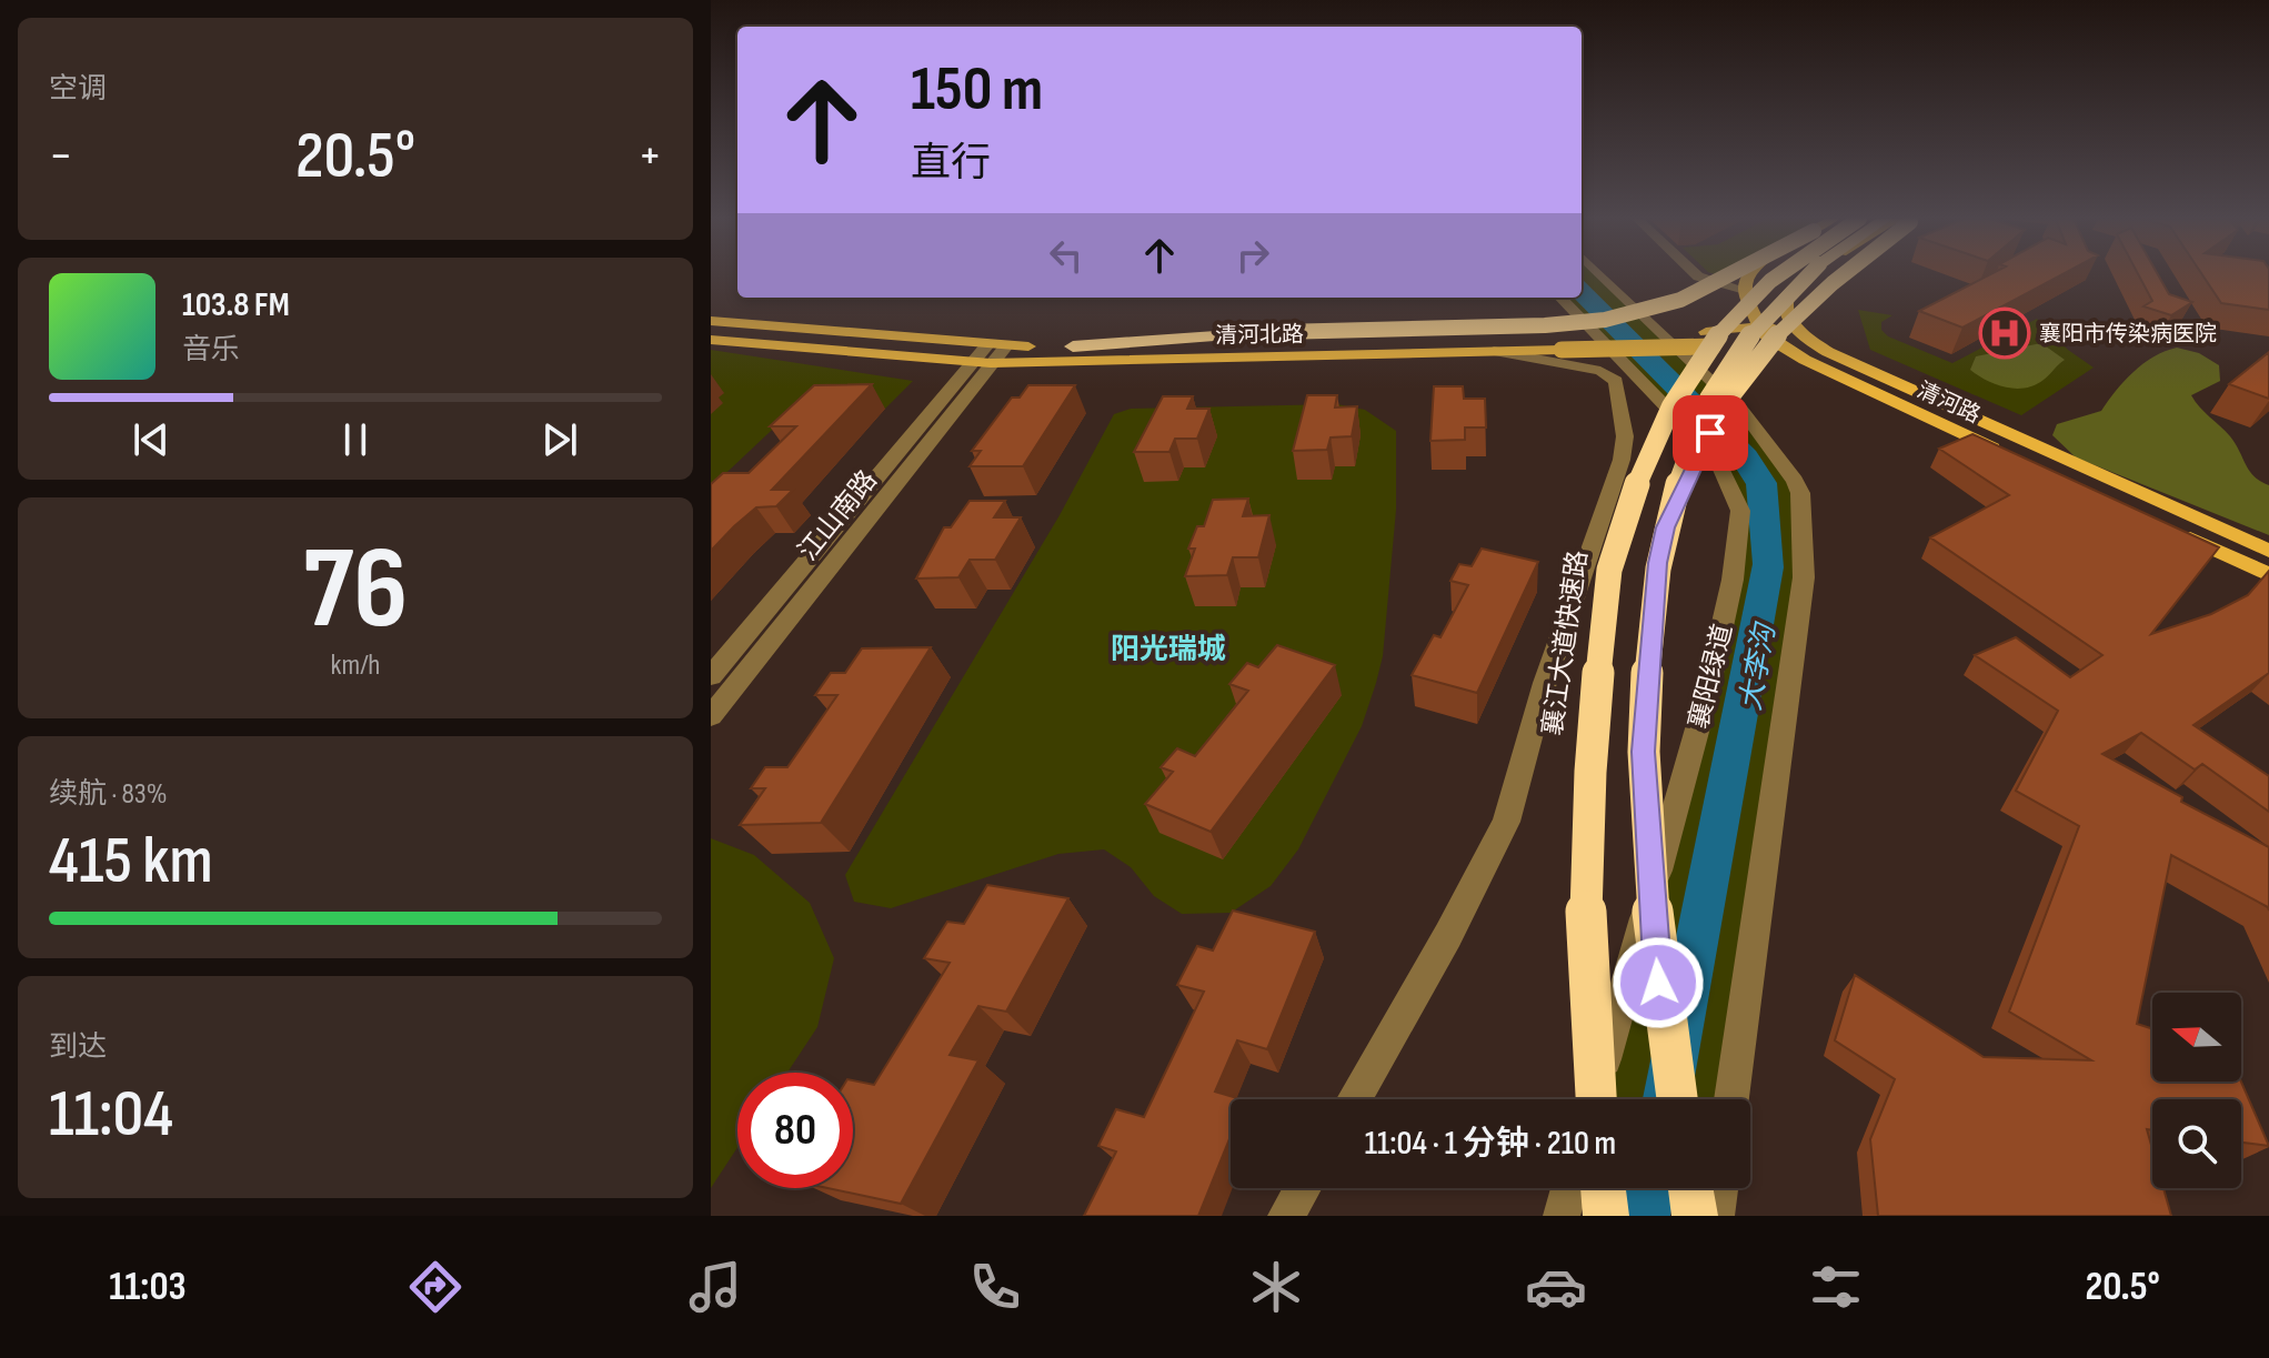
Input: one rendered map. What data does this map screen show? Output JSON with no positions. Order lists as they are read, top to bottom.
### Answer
{
  "streets": {
    "highway": ["襄江大道快速路"],
    "main road": ["清河北路", "清河路"],
    "street": ["江山南路", "襄阳绿道"]
  },
  "crossings": [
    ["清河北路", "清河路"],
    ["清河北路", "江山南路"]
  ],
  "districts": ["阳光瑞城"],
  "water": ["大李沟"],
  "places": {
    "hospital": ["襄阳市传染病医院"]
  },
  "north": "left",
  "page": {
    "tile": [
      "空调",
      ["76", "km/h"],
      ["续航 · 83%", "415 km"],
      ["到达", "11:04"]
    ],
    "turn": ["150 m", "直行"],
    "heat": ["−", "20.5°", "+"],
    "song": ["103.8 FM", "音乐"],
    "limit": "80",
    "trip": "11:04 · 1 分钟 · 210 m",
    "tabs": ["11:03", "20.5°"]
  }
}
